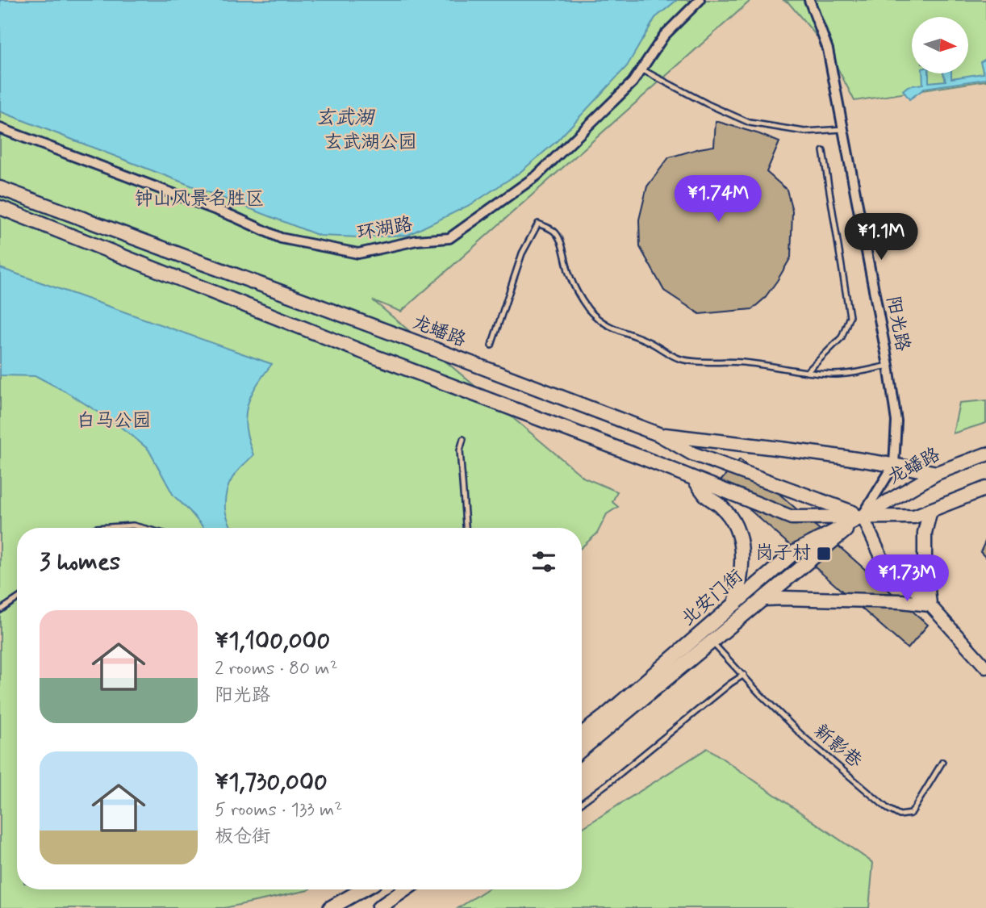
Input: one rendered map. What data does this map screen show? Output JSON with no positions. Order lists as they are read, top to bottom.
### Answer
{
  "streets": {
    "main road": ["龙蟠路", "北安门街"],
    "street": ["环湖路", "阳光路"],
    "lane": ["新影巷"]
  },
  "crossings": [
    ["阳光路", "龙蟠路"],
    ["阳光路", "北安门街"],
    ["龙蟠路", "北安门街"],
    ["北安门街", "新影巷"]
  ],
  "water": ["玄武湖"],
  "parks": ["玄武湖公园", "钟山风景名胜区", "白马公园"],
  "places": {
    "transit": ["岗子村"]
  },
  "north": "right",
  "page": {
    "price": ["¥1.74M", "¥1.1M", "¥1.73M"],
    "heading": "3 homes",
    "list": [
      {
        "name": "¥1,100,000",
        "note": "2 rooms · 80 m² · 阳光路"
      },
      {
        "name": "¥1,730,000",
        "note": "5 rooms · 133 m² · 板仓街"
      }
    ]
  }
}
